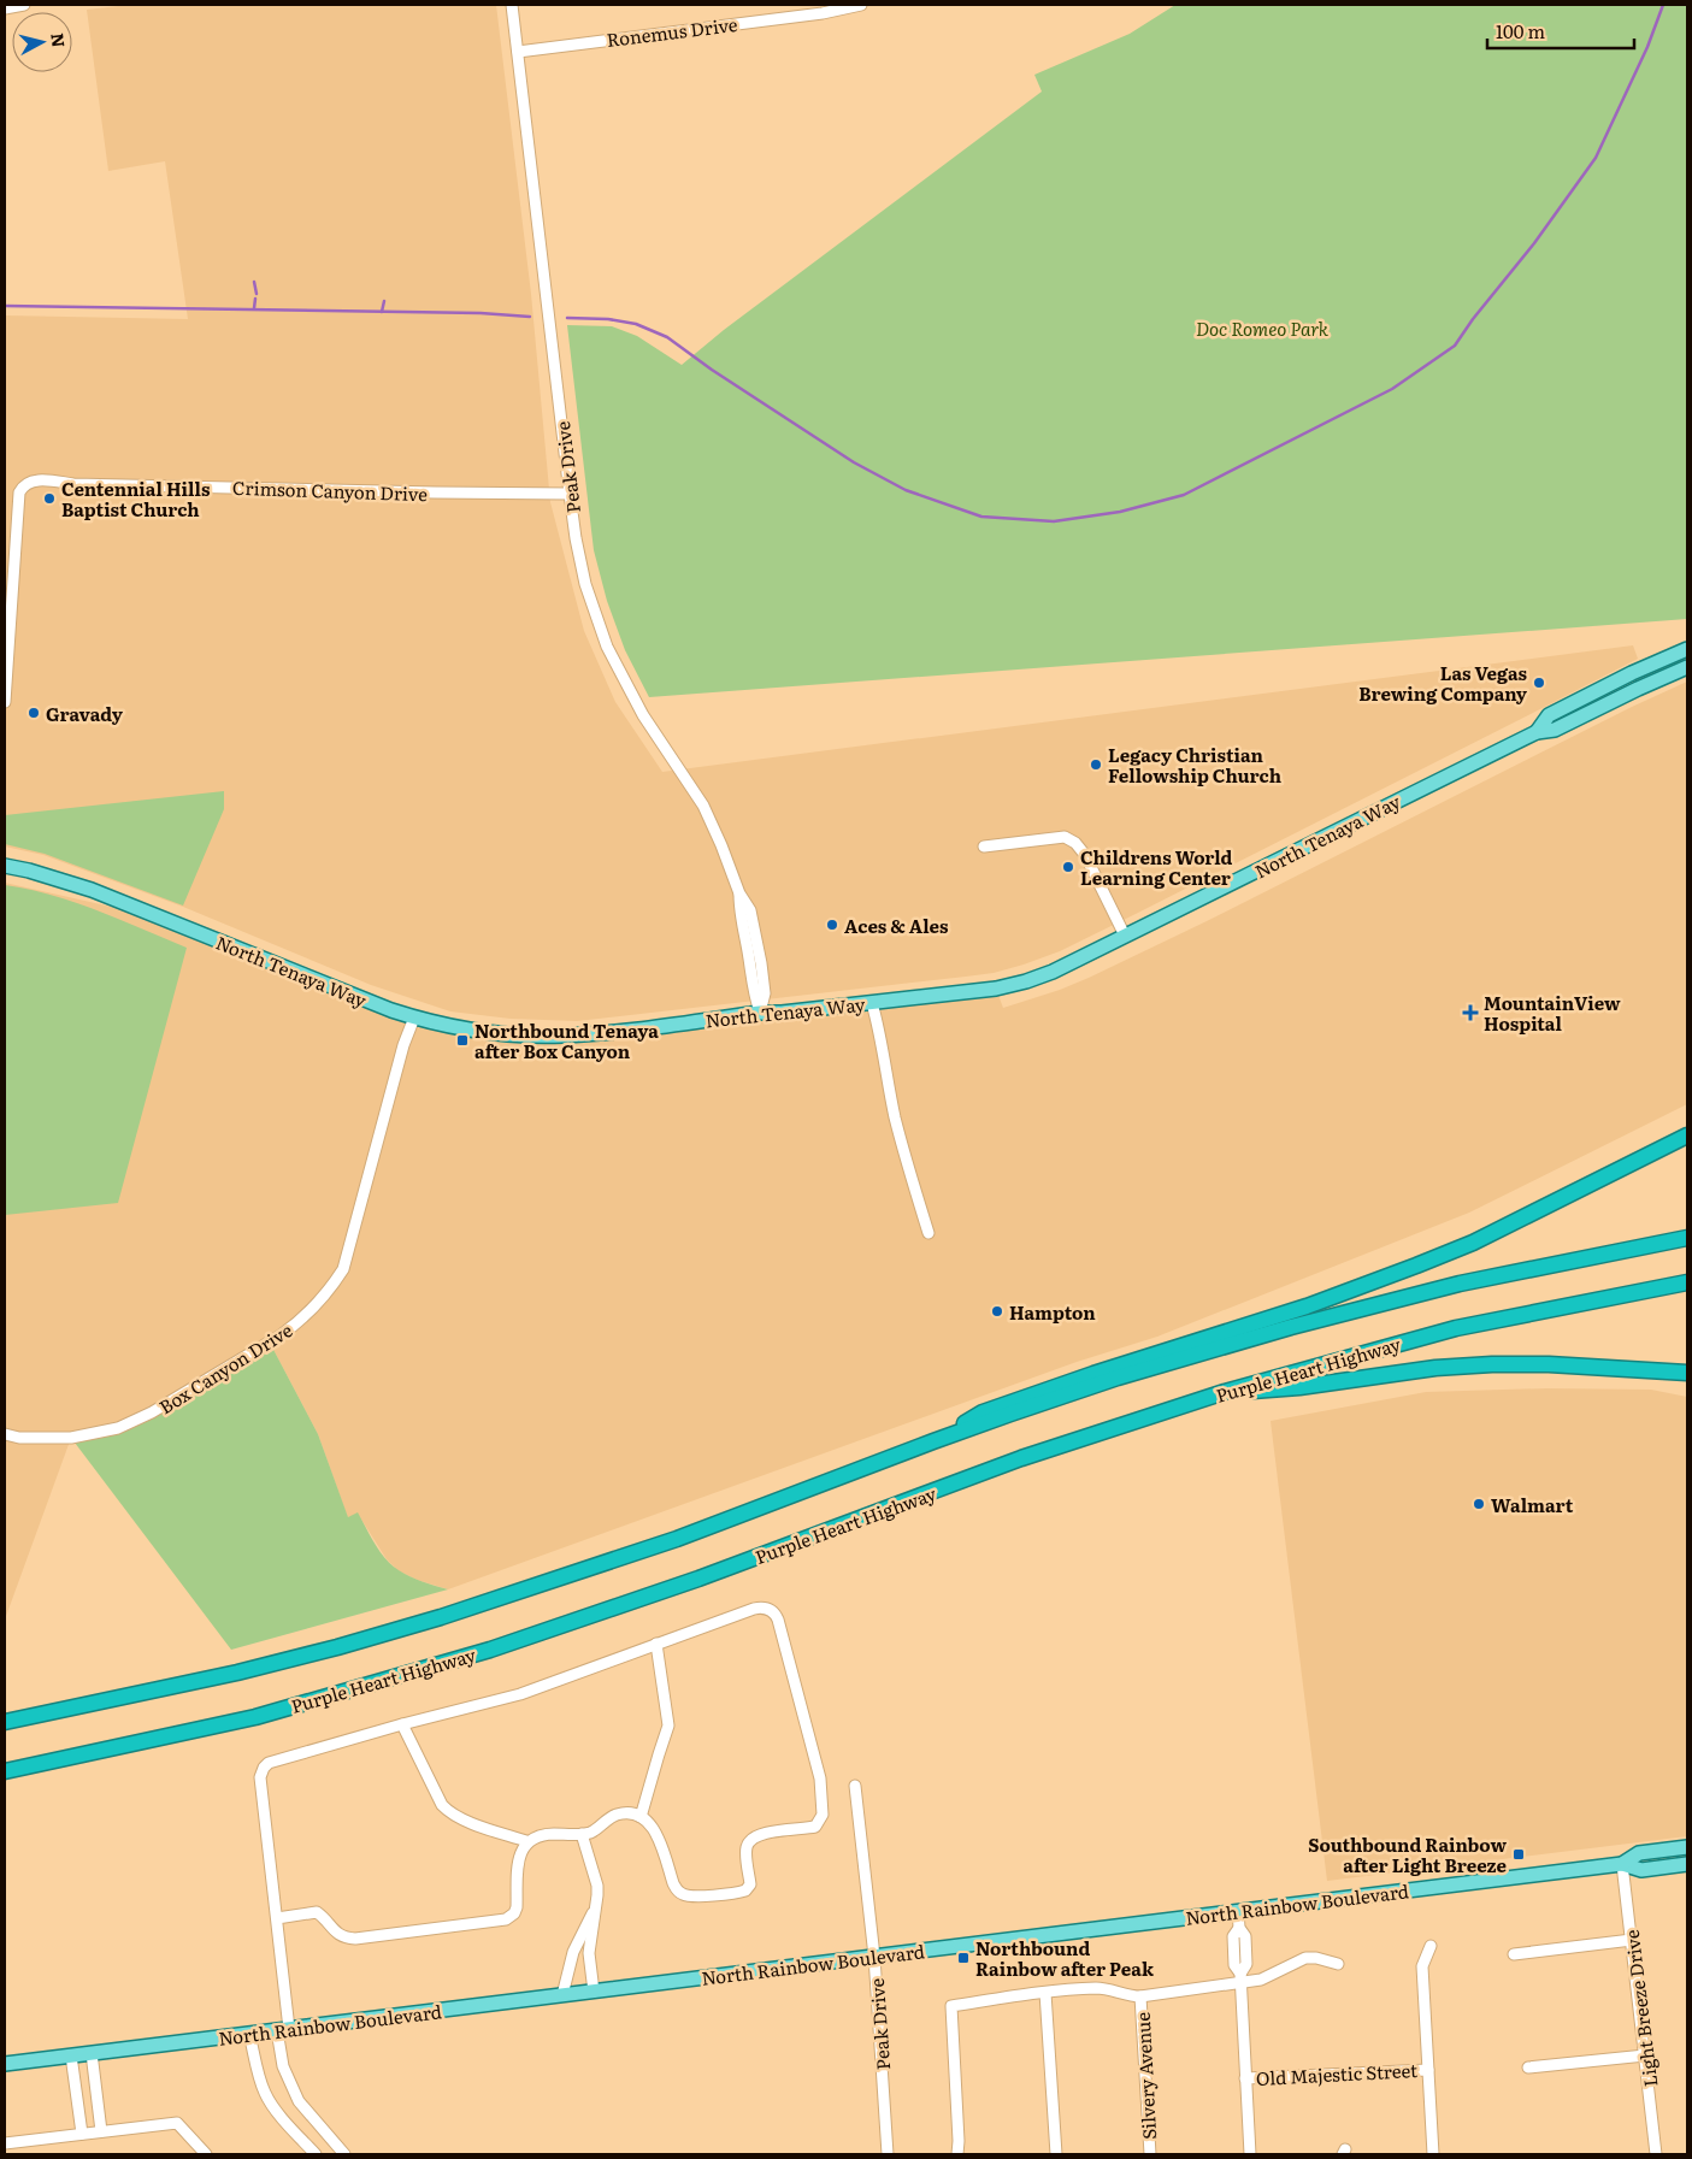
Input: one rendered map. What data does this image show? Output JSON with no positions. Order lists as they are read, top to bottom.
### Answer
{
  "streets": {
    "highway": ["Purple Heart Highway"],
    "main road": ["North Tenaya Way", "North Rainbow Boulevard"],
    "street": [
      "Ronemus Drive",
      "Peak Drive",
      "Crimson Canyon Drive",
      "Box Canyon Drive",
      "Light Breeze Drive",
      "Old Majestic Street",
      "Silvery Avenue"
    ]
  },
  "crossings": [
    ["Ronemus Drive", "Peak Drive"],
    ["Peak Drive", "Crimson Canyon Drive"],
    ["Peak Drive", "North Tenaya Way"],
    ["Peak Drive", "North Rainbow Boulevard"],
    ["North Tenaya Way", "Box Canyon Drive"],
    ["North Rainbow Boulevard", "Light Breeze Drive"]
  ],
  "parks": ["Doc Romeo Park"],
  "places": {
    "other": [
      "Centennial Hills Baptist Church",
      "Las Vegas Brewing Company",
      "Gravady",
      "Legacy Christian Fellowship Church",
      "Childrens World Learning Center",
      "Aces & Ales",
      "Hampton",
      "Walmart"
    ],
    "health": ["MountainView Hospital"],
    "transit": ["Northbound Tenaya after Box Canyon", "Southbound Rainbow after Light Breeze", "Northbound Rainbow after Peak"]
  },
  "scale_bar": "100 m",
  "north": "right"
}
